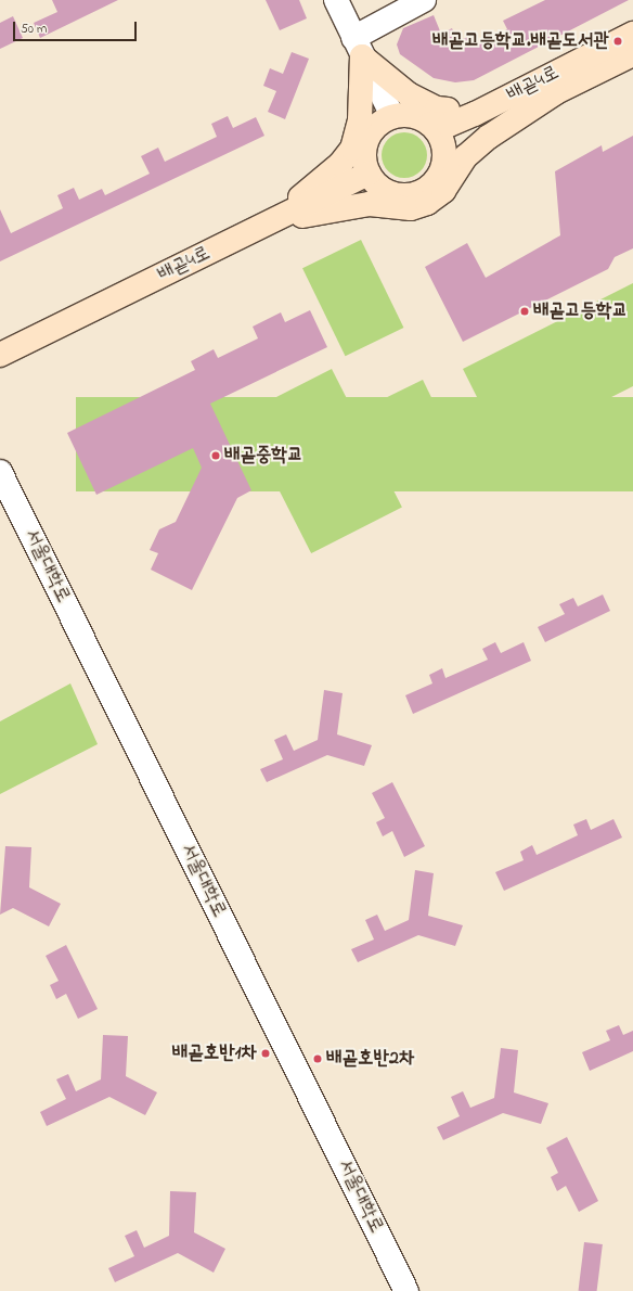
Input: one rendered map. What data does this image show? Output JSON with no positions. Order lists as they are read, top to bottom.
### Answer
{
  "streets": {
    "main road": ["배곧4로"],
    "street": ["서울대학로"]
  },
  "places": [
    "배곧고등학교.배곧도서관",
    "배곧고등학교",
    "배곧중학교",
    "배곧호반1차",
    "배곧호반2차"
  ],
  "scale_bar": "50 m"
}
